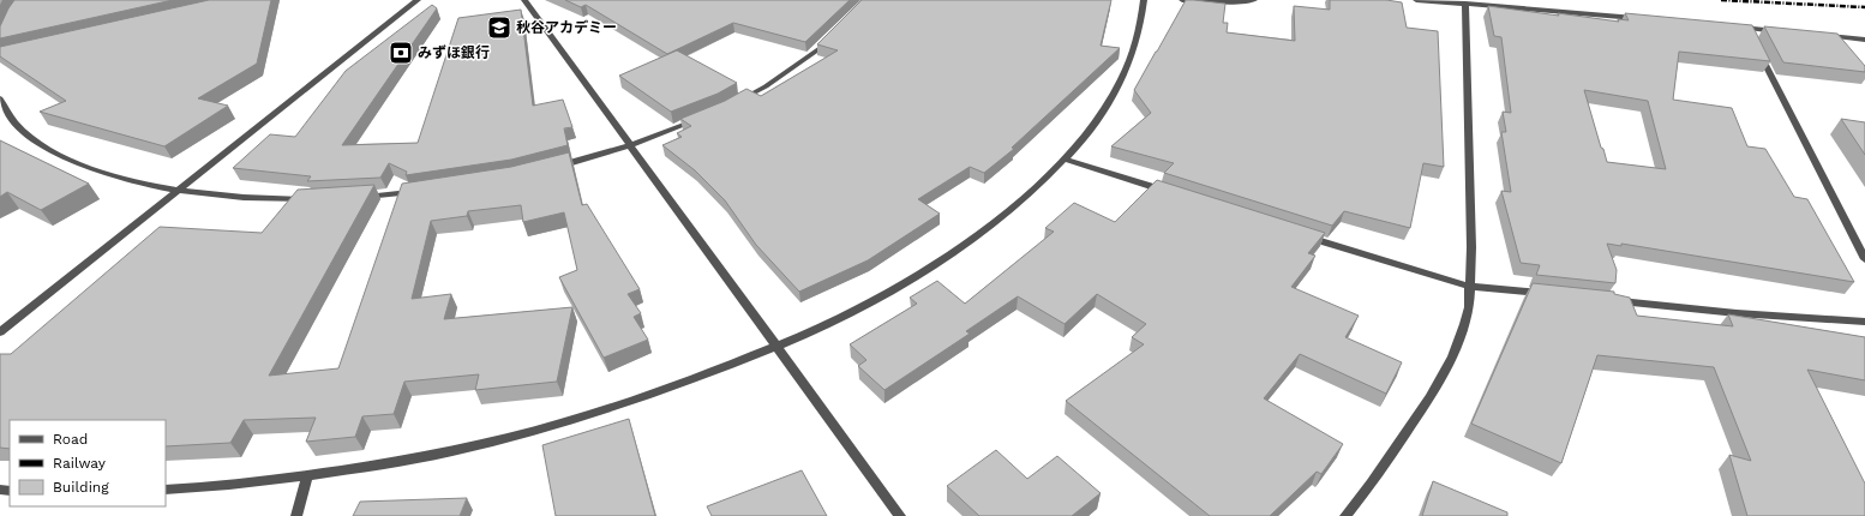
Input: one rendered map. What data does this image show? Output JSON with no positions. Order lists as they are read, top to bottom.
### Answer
{
  "places": {
    "school or university": ["秋谷アカデミー"],
    "bank": ["みずほ銀行"]
  },
  "legend": ["Road", "Railway", "Building"]
}
